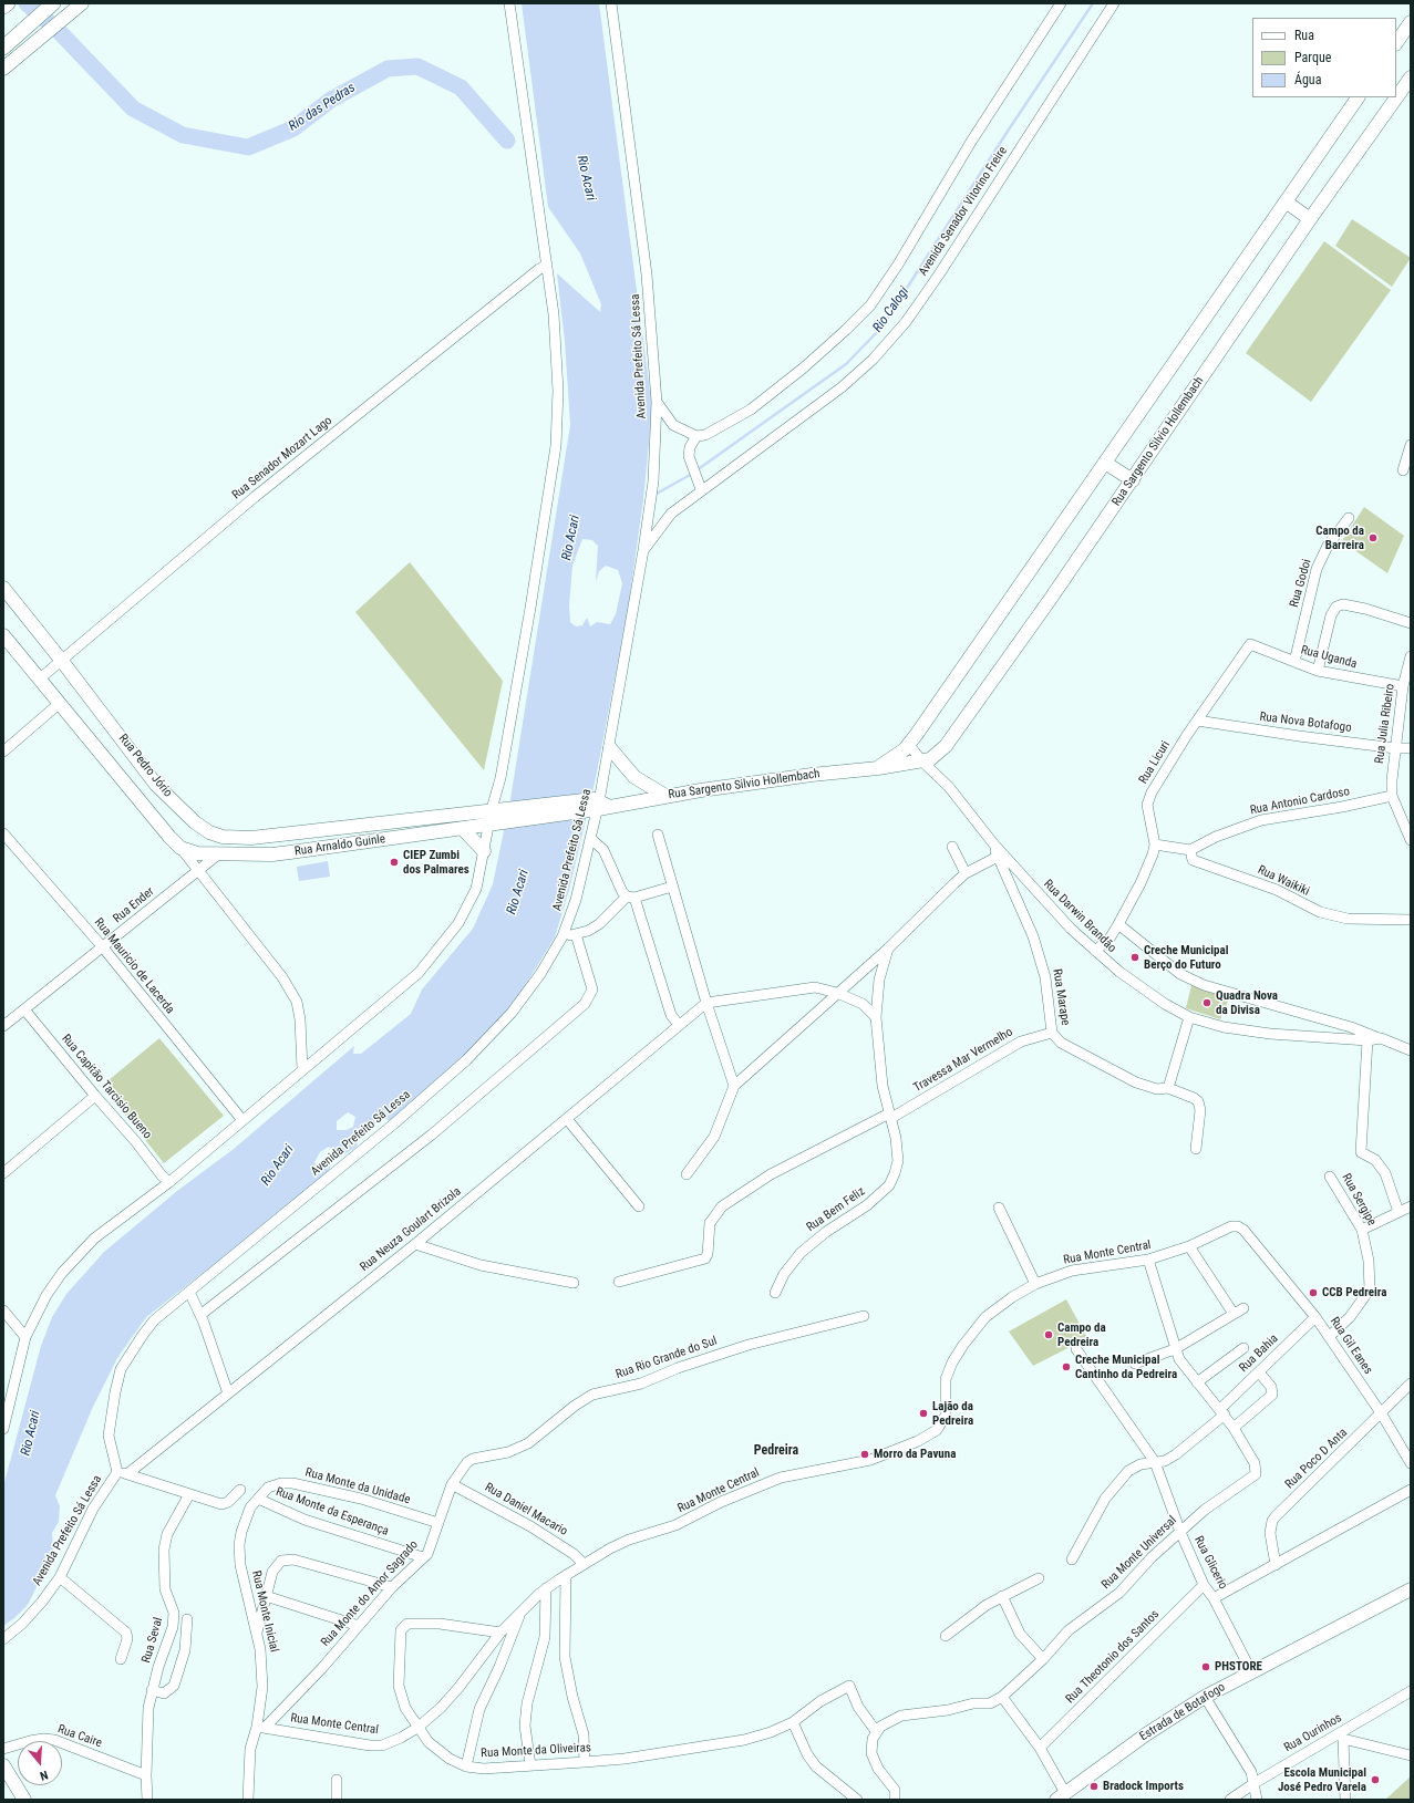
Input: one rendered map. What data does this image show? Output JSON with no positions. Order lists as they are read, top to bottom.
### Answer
{
  "streets": {
    "main road": [
      "Rua Sargento Silvio Hollembach",
      "Rua Pedro Jório",
      "Rua Arnaldo Guinle",
      "Estrada de Botafogo"
    ],
    "street": [
      "Avenida Senador Vitorino Freire",
      "Avenida Prefeito Sá Lessa",
      "Rua Senador Mozart Lago",
      "Rua Godoi",
      "Rua Uganda",
      "Rua Nova Botafogo",
      "Rua Julia Ribeiro",
      "Rua Licuri",
      "Rua Antonio Cardoso",
      "Rua Waikiki",
      "Rua Ender",
      "Rua Darwin Brandão",
      "Rua Mauricio de Lacerda",
      "Rua Marape",
      "Travessa Mar Vermelho",
      "Rua Capitão Tarcisio Bueno",
      "Rua Sergipe",
      "Rua Bem Feliz",
      "Rua Neuza Goulart Brizola",
      "Rua Monte Central",
      "Rua Gil Eanes",
      "Rua Bahia",
      "Rua Rio Grande do Sul",
      "Rua Poco D Anta",
      "Rua Monte da Unidade",
      "Rua Daniel Macario",
      "Rua Monte da Esperança",
      "Rua Monte Universal",
      "Rua Glicerio",
      "Rua Monte do Amor Sagrado",
      "Rua Monte Inicial",
      "Rua Seval",
      "Rua Theotonio dos Santos",
      "Rua Ourinhos",
      "Rua Caire",
      "Rua Monte da Oliveiras"
    ]
  },
  "crossings": [
    ["Avenida Senador Vitorino Freire", "Avenida Prefeito Sá Lessa"],
    ["Avenida Prefeito Sá Lessa", "Rua Sargento Silvio Hollembach"],
    ["Rua Sargento Silvio Hollembach", "Rua Pedro Jório"],
    ["Rua Sargento Silvio Hollembach", "Rua Arnaldo Guinle"],
    ["Rua Sargento Silvio Hollembach", "Rua Darwin Brandão"],
    ["Rua Senador Mozart Lago", "Rua Pedro Jório"],
    ["Rua Godoi", "Rua Uganda"],
    ["Rua Uganda", "Rua Julia Ribeiro"],
    ["Rua Uganda", "Rua Licuri"],
    ["Rua Nova Botafogo", "Rua Julia Ribeiro"],
    ["Rua Nova Botafogo", "Rua Licuri"],
    ["Rua Julia Ribeiro", "Rua Antonio Cardoso"],
    ["Rua Antonio Cardoso", "Rua Waikiki"],
    ["Rua Arnaldo Guinle", "Rua Ender"],
    ["Rua Ender", "Rua Mauricio de Lacerda"],
    ["Rua Ender", "Rua Capitão Tarcisio Bueno"],
    ["Rua Darwin Brandão", "Rua Marape"],
    ["Rua Marape", "Travessa Mar Vermelho"],
    ["Travessa Mar Vermelho", "Rua Bem Feliz"],
    ["Rua Sergipe", "Rua Gil Eanes"],
    ["Rua Monte Central", "Rua Gil Eanes"],
    ["Rua Monte Central", "Rua Daniel Macario"],
    ["Rua Monte Central", "Rua Monte do Amor Sagrado"],
    ["Rua Monte Central", "Rua Monte Inicial"],
    ["Rua Monte Central", "Rua Monte da Oliveiras"],
    ["Rua Gil Eanes", "Rua Bahia"],
    ["Rua Gil Eanes", "Rua Poco D Anta"],
    ["Rua Bahia", "Rua Glicerio"],
    ["Rua Rio Grande do Sul", "Rua Monte do Amor Sagrado"],
    ["Rua Monte da Unidade", "Rua Monte do Amor Sagrado"],
    ["Rua Monte da Unidade", "Rua Monte Inicial"],
    ["Rua Daniel Macario", "Rua Monte do Amor Sagrado"],
    ["Rua Monte da Esperança", "Rua Monte do Amor Sagrado"],
    ["Rua Monte da Esperança", "Rua Monte Inicial"],
    ["Rua Monte Universal", "Rua Glicerio"],
    ["Rua Glicerio", "Rua Theotonio dos Santos"],
    ["Rua Glicerio", "Estrada de Botafogo"],
    ["Rua Monte do Amor Sagrado", "Rua Monte Inicial"],
    ["Rua Seval", "Rua Caire"]
  ],
  "districts": ["Pedreira"],
  "water": ["Rio das Pedras", "Rio Acari", "Rio Calogi"],
  "places": [
    "Campo da Barreira",
    "CIEP Zumbi dos Palmares",
    "Creche Municipal Berço do Futuro",
    "Quadra Nova da Divisa",
    "CCB Pedreira",
    "Campo da Pedreira",
    "Creche Municipal Cantinho da Pedreira",
    "Lajão da Pedreira",
    "Morro da Pavuna",
    "PHSTORE",
    "Escola Municipal José Pedro Varela",
    "Bradock Imports"
  ],
  "legend": ["Rua", "Parque", "Água"],
  "north": "bottom"
}
